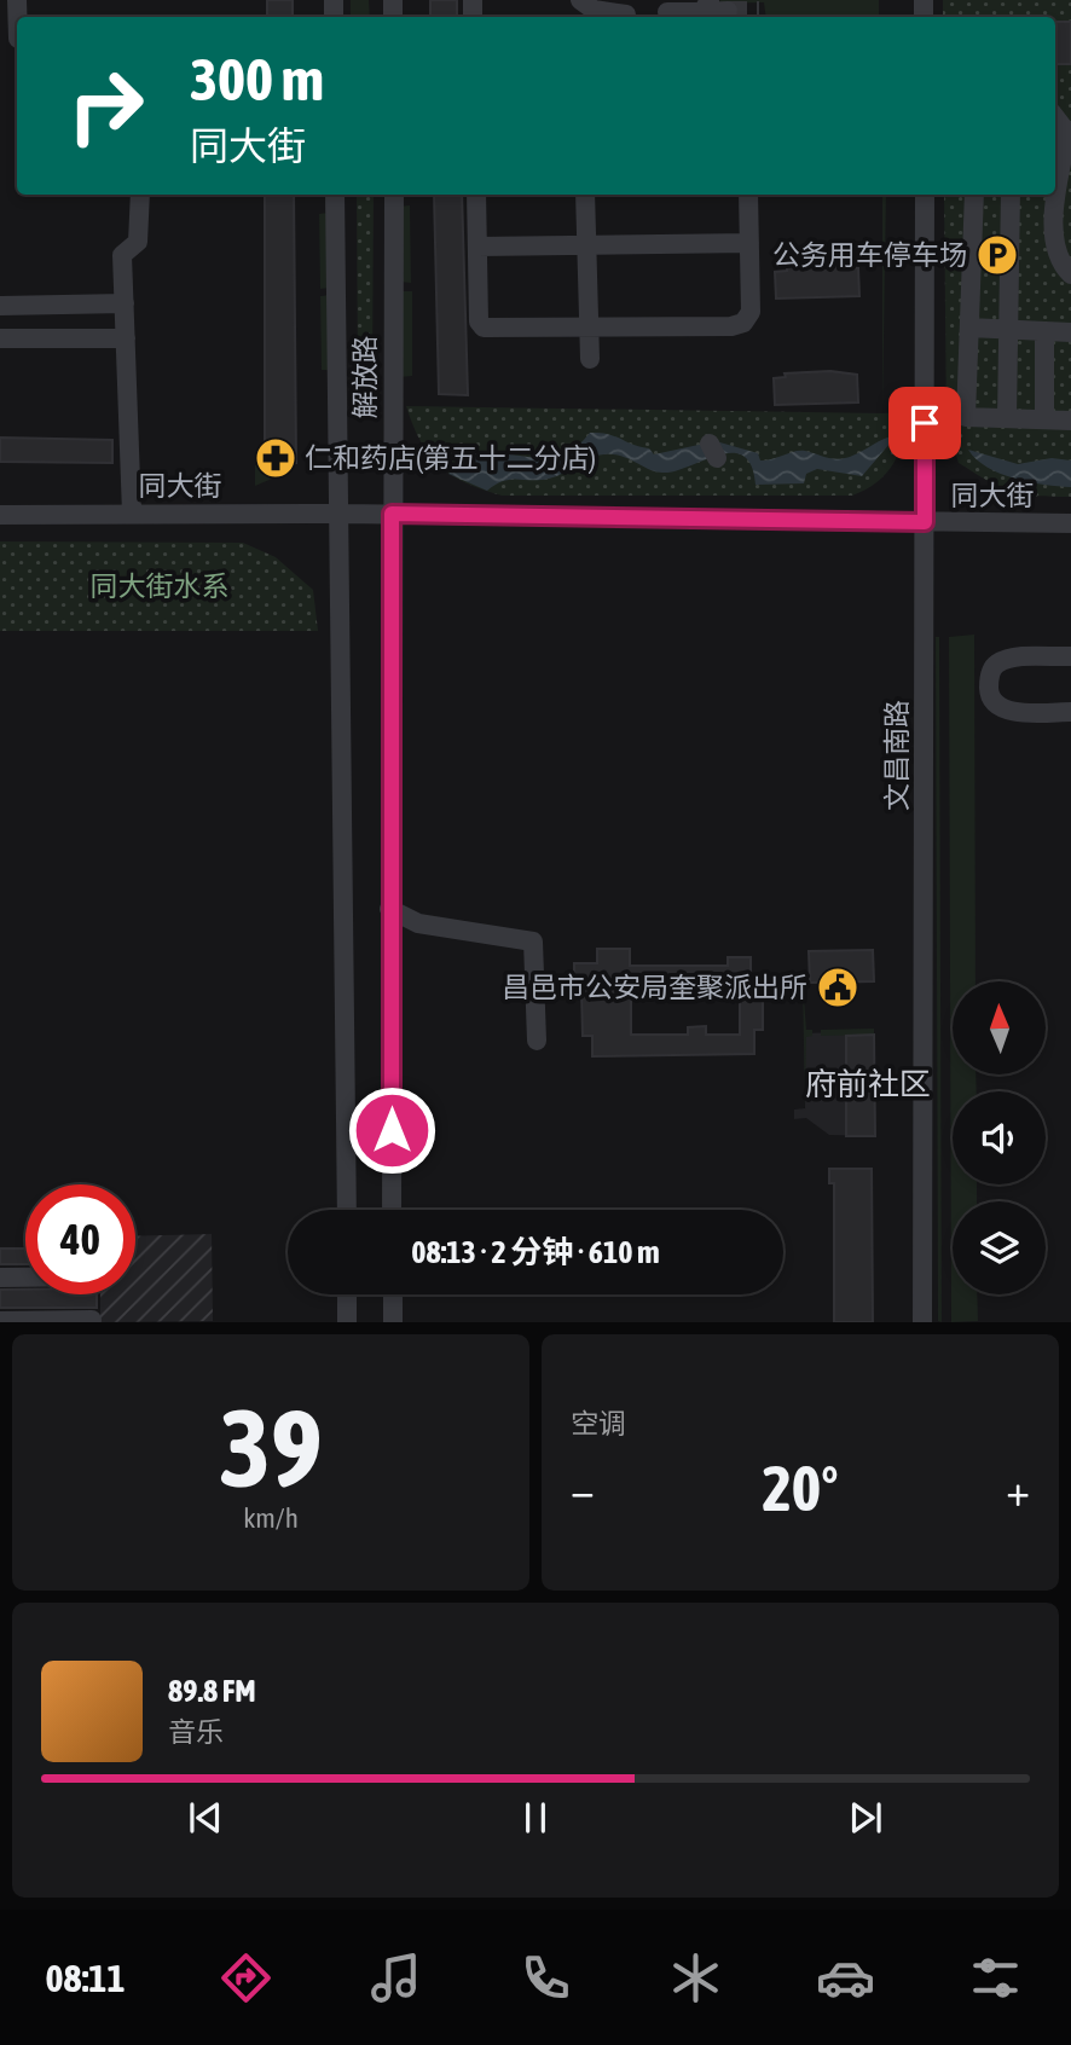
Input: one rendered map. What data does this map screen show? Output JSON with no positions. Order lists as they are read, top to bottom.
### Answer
{
  "streets": {
    "street": ["解放路", "同大街", "文昌南路"]
  },
  "crossings": [
    ["解放路", "同大街"],
    ["同大街", "文昌南路"]
  ],
  "districts": ["府前社区"],
  "parks": ["同大街水系"],
  "places": {
    "parking": ["公务用车停车场"],
    "pharmacy": ["仁和药店(第五十二分店)"],
    "public building": ["昌邑市公安局奎聚派出所"]
  },
  "north": "top",
  "page": {
    "turn": ["300 m", "同大街"],
    "limit": "40",
    "trip": "08:13 · 2 分钟 · 610 m",
    "tile": [
      ["39", "km/h"],
      "空调"
    ],
    "heat": ["−", "20°", "+"],
    "song": ["89.8 FM", "音乐"],
    "tabs": "08:11"
  }
}
